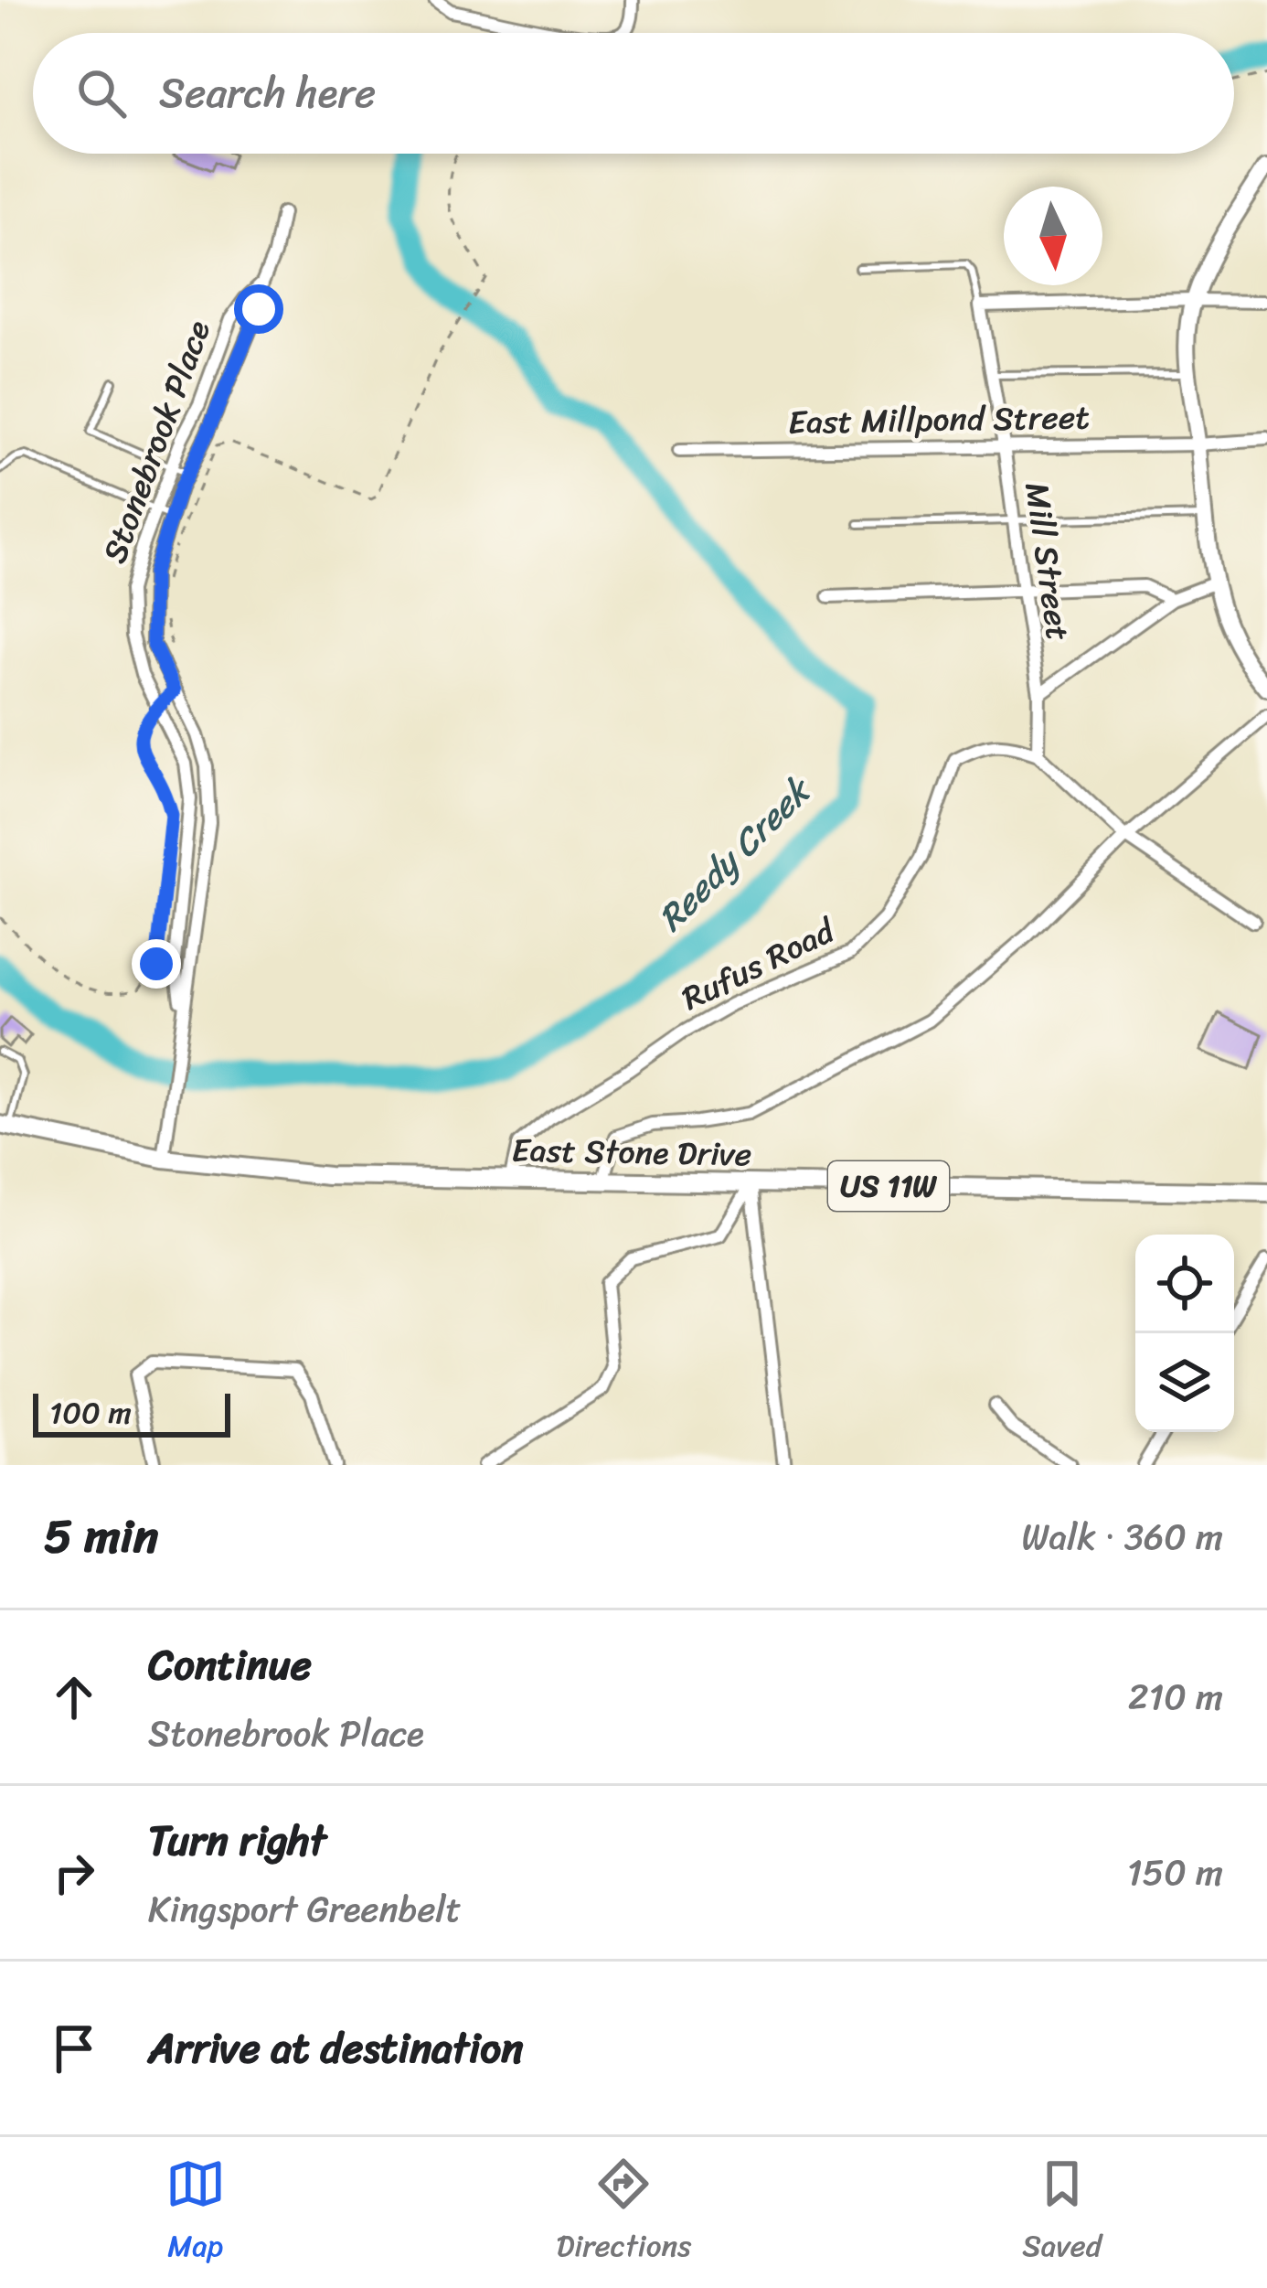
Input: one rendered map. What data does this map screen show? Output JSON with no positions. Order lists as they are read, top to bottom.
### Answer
{
  "streets": {
    "highway": ["East Stone Drive", "US 11W"],
    "street": [
      "East Millpond Street",
      "Stonebrook Place",
      "Mill Street",
      "Rufus Road"
    ]
  },
  "crossings": [
    ["East Millpond Street", "Mill Street"],
    ["Stonebrook Place", "East Stone Drive"],
    ["Mill Street", "Rufus Road"],
    ["Rufus Road", "East Stone Drive"]
  ],
  "water": ["Reedy Creek"],
  "scale_bar": "100 m",
  "north": "bottom",
  "page": {
    "search": "Search here",
    "scale": "100 m",
    "heading": ["5 min", "Walk · 360 m"],
    "list": [
      ["Continue", "Stonebrook Place", "210 m"],
      ["Turn right", "Kingsport Greenbelt", "150 m"],
      "Arrive at destination"
    ],
    "nav": ["Map", "Directions", "Saved"]
  }
}
